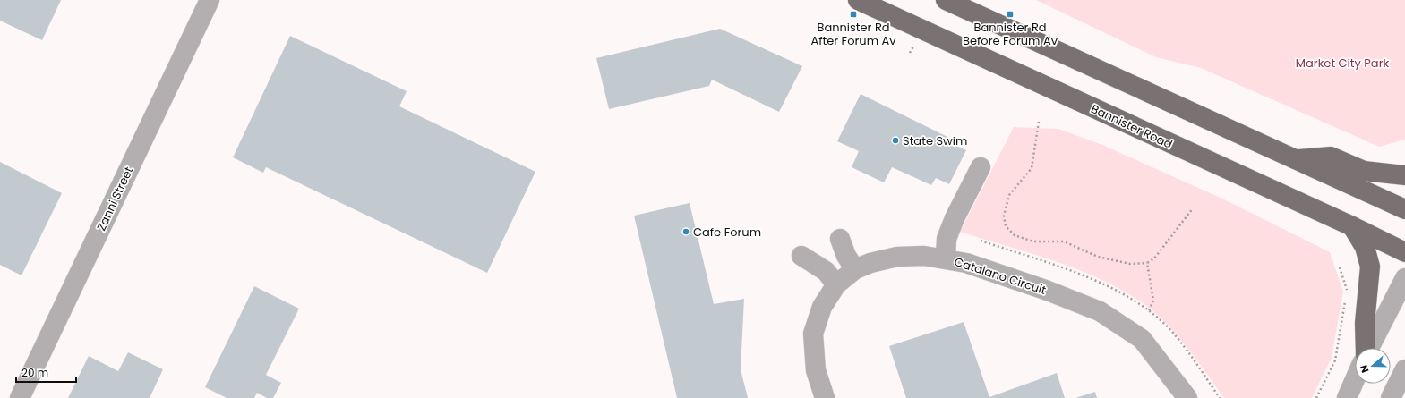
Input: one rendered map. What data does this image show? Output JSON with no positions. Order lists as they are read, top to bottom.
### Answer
{
  "streets": {
    "main road": ["Bannister Road"],
    "street": ["Zanni Street", "Catalano Circuit"]
  },
  "parks": ["Market City Park"],
  "places": {
    "transit": ["Bannister Rd After Forum Av", "Bannister Rd Before Forum Av"],
    "other": ["State Swim", "Cafe Forum"]
  },
  "scale_bar": "20 m",
  "north": "left"
}
